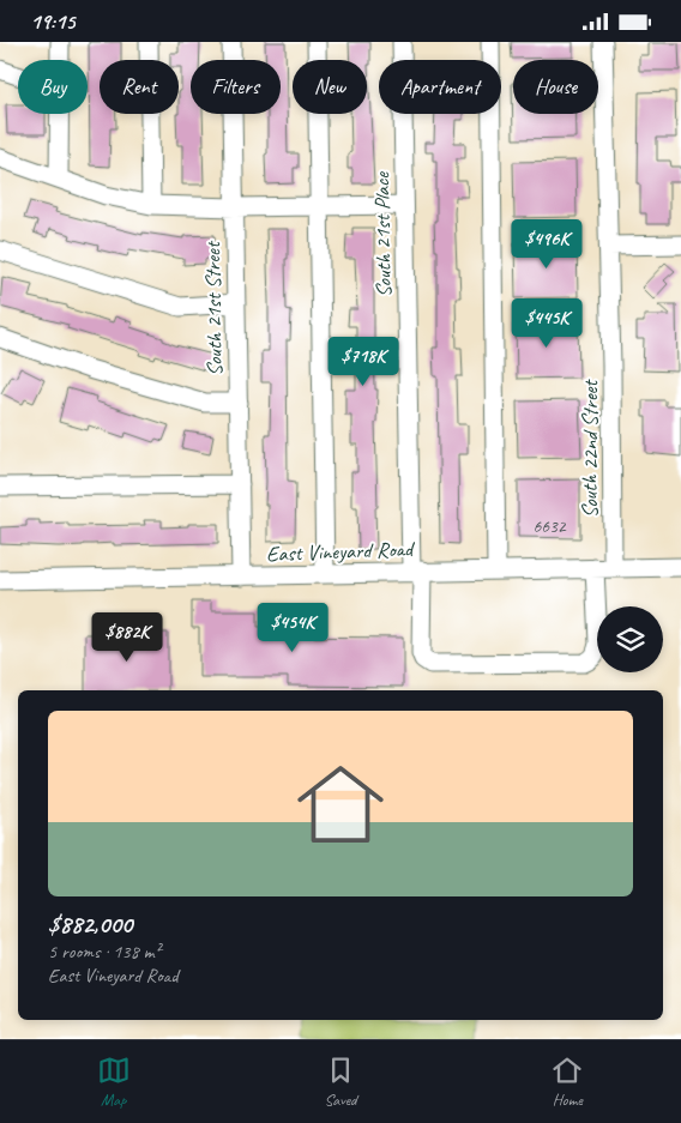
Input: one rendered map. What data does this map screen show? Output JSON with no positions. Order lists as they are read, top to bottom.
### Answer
{
  "streets": {
    "street": [
      "South 21st Place",
      "South 21st Street",
      "South 22nd Street",
      "East Vineyard Road"
    ]
  },
  "crossings": [
    ["South 21st Place", "South 22nd Street"],
    ["South 21st Place", "East Vineyard Road"],
    ["South 21st Street", "East Vineyard Road"],
    ["South 22nd Street", "East Vineyard Road"]
  ],
  "house_numbers": ["6632"],
  "page": {
    "status": "19:15",
    "chip": [
      "Buy",
      "Rent",
      "Filters",
      "New",
      "Apartment",
      "House"
    ],
    "price": [
      "$496K",
      "$445K",
      "$718K",
      "$454K",
      "$882K"
    ],
    "list": [
      {
        "name": "$882,000",
        "note": "5 rooms · 138 m² · East Vineyard Road"
      }
    ],
    "tabs": ["Map", "Saved", "Home"]
  }
}
